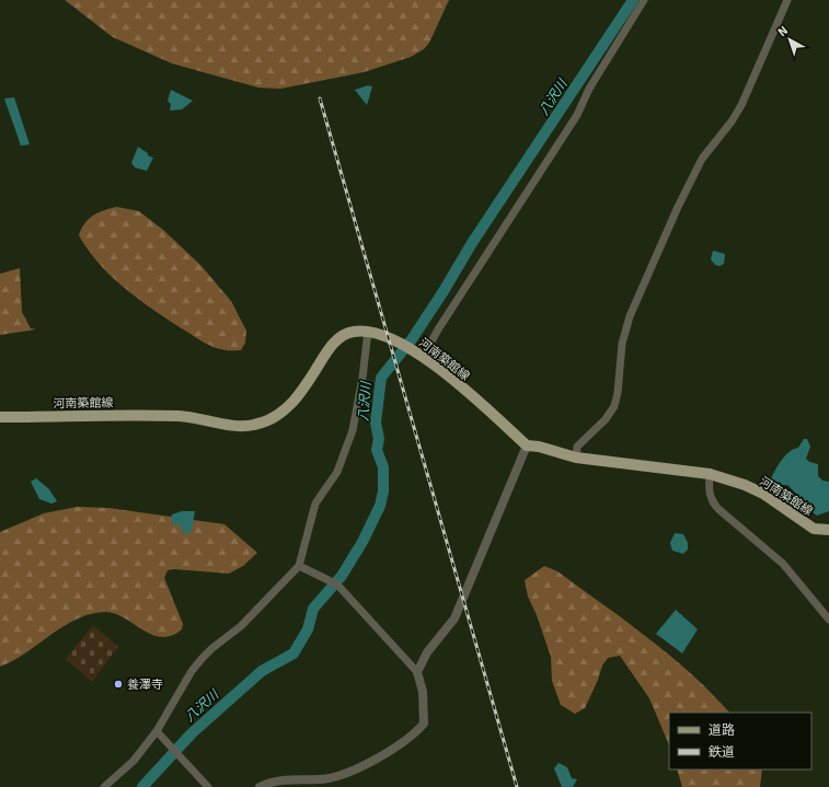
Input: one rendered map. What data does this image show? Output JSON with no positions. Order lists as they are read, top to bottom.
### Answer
{
  "streets": {
    "main road": ["河南築館線"]
  },
  "water": ["八沢川"],
  "places": ["養澤寺"],
  "legend": ["道路", "鉄道"],
  "north": "top left"
}
